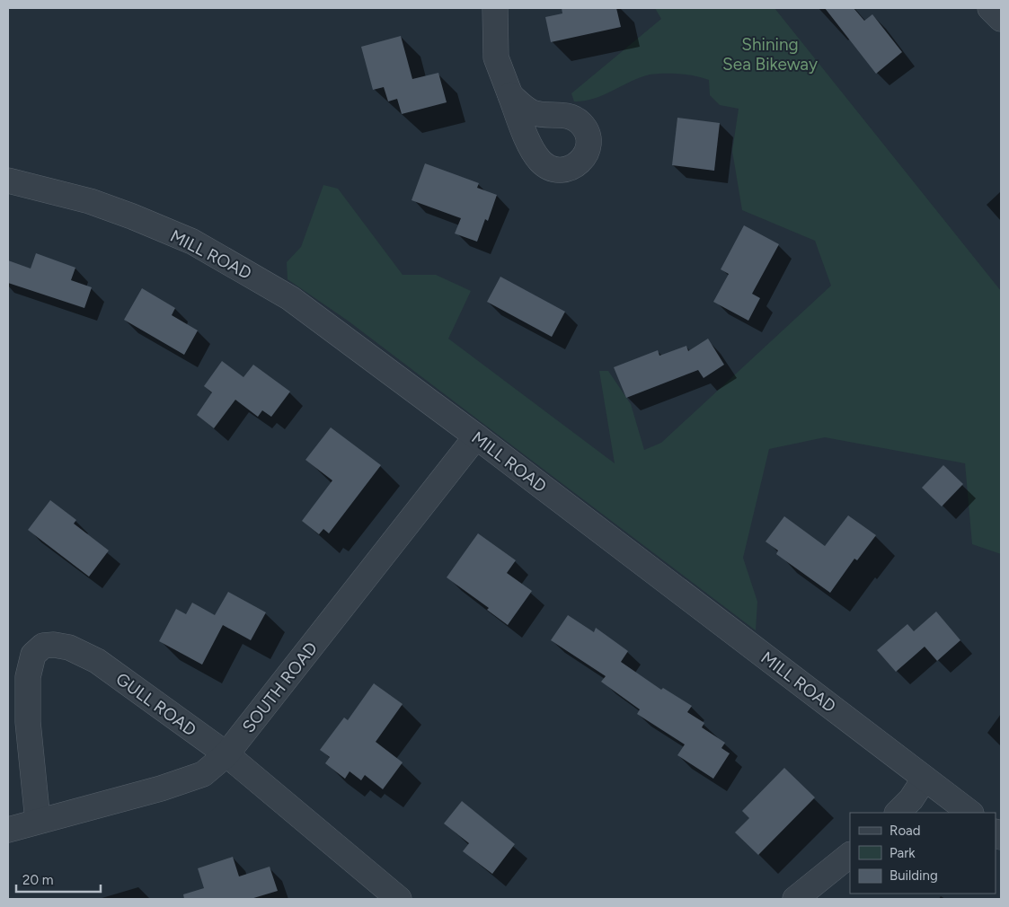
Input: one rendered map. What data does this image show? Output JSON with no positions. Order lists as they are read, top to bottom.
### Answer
{
  "streets": {
    "street": ["MILL ROAD", "SOUTH ROAD", "GULL ROAD"]
  },
  "crossings": [
    ["MILL ROAD", "SOUTH ROAD"],
    ["SOUTH ROAD", "GULL ROAD"]
  ],
  "parks": ["Shining Sea Bikeway"],
  "legend": ["Road", "Park", "Building"],
  "scale_bar": "20 m"
}
